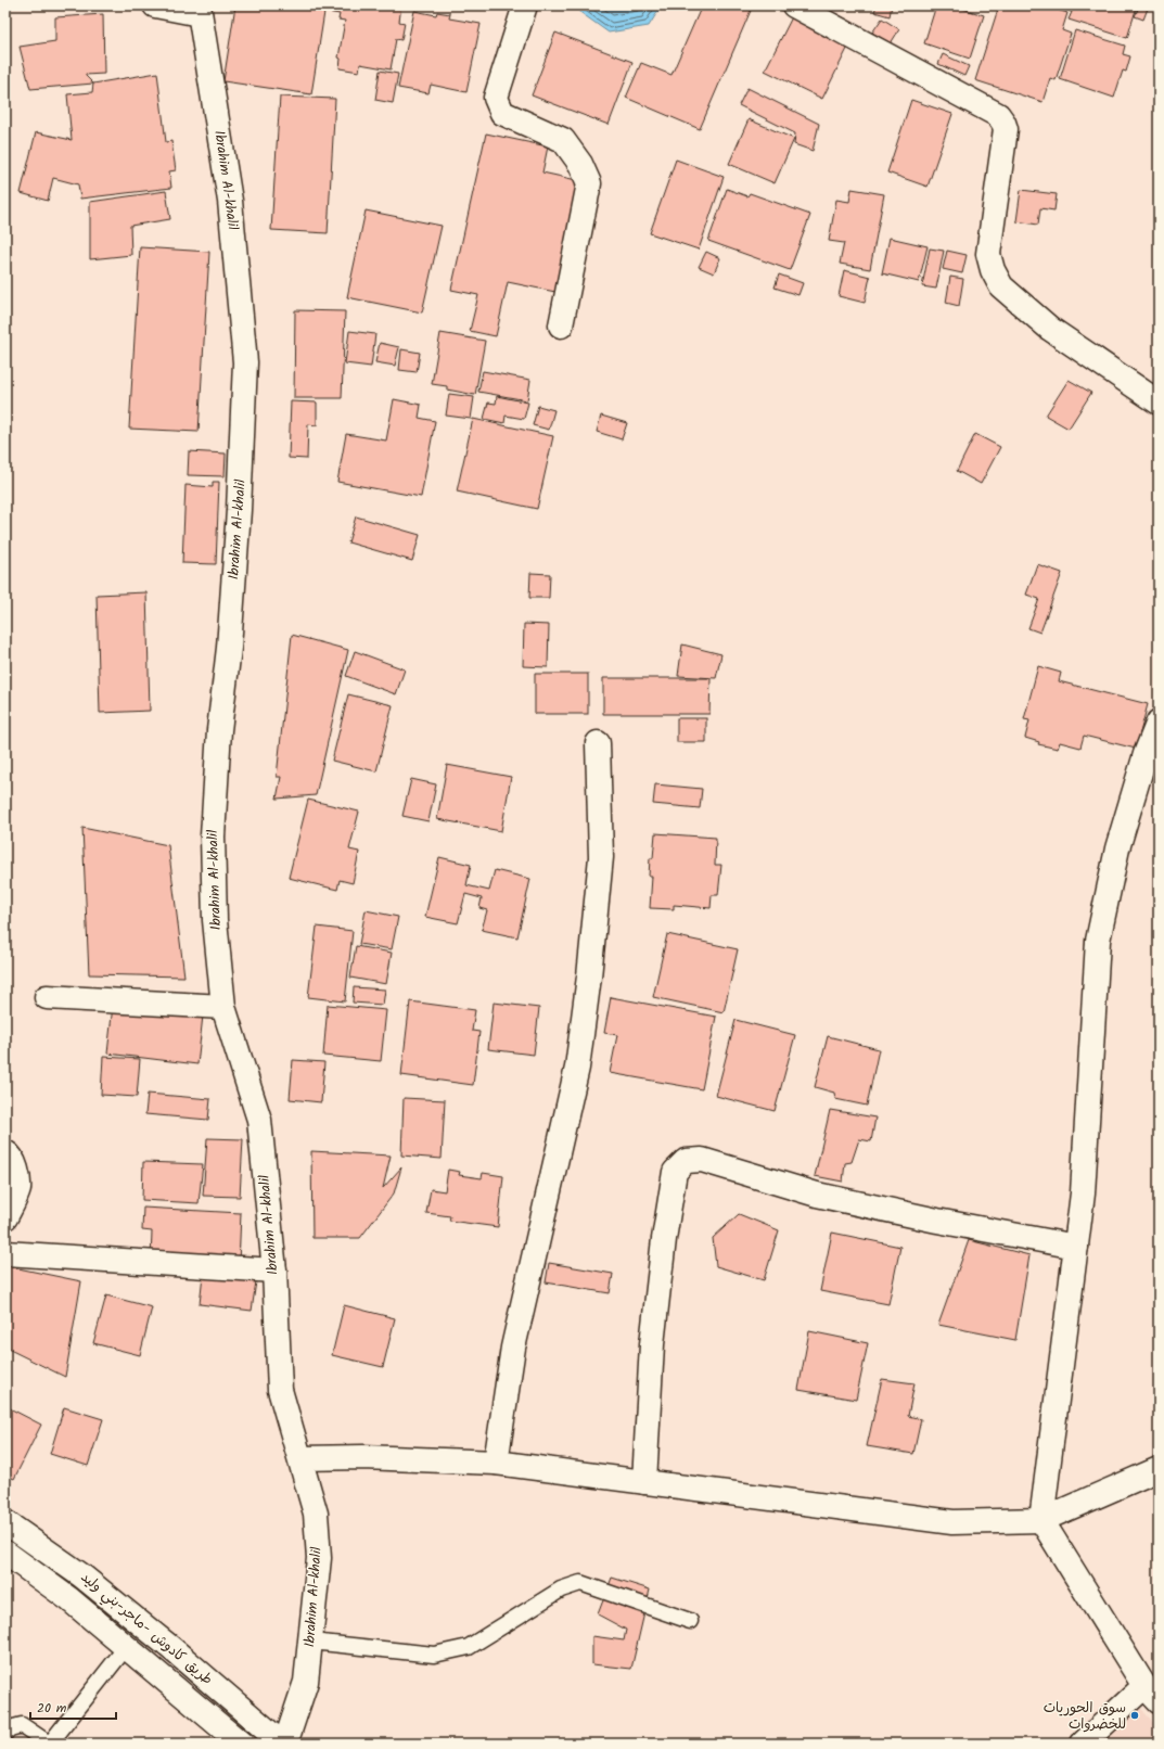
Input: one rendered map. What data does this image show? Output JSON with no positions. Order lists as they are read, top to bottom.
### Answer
{
  "streets": {
    "main road": ["Ibrahim Al-khalil", "طريق كادوش -ماجر-بني وليد"]
  },
  "places": ["سوق الحوريات للخضروات"],
  "scale_bar": "20 m"
}
